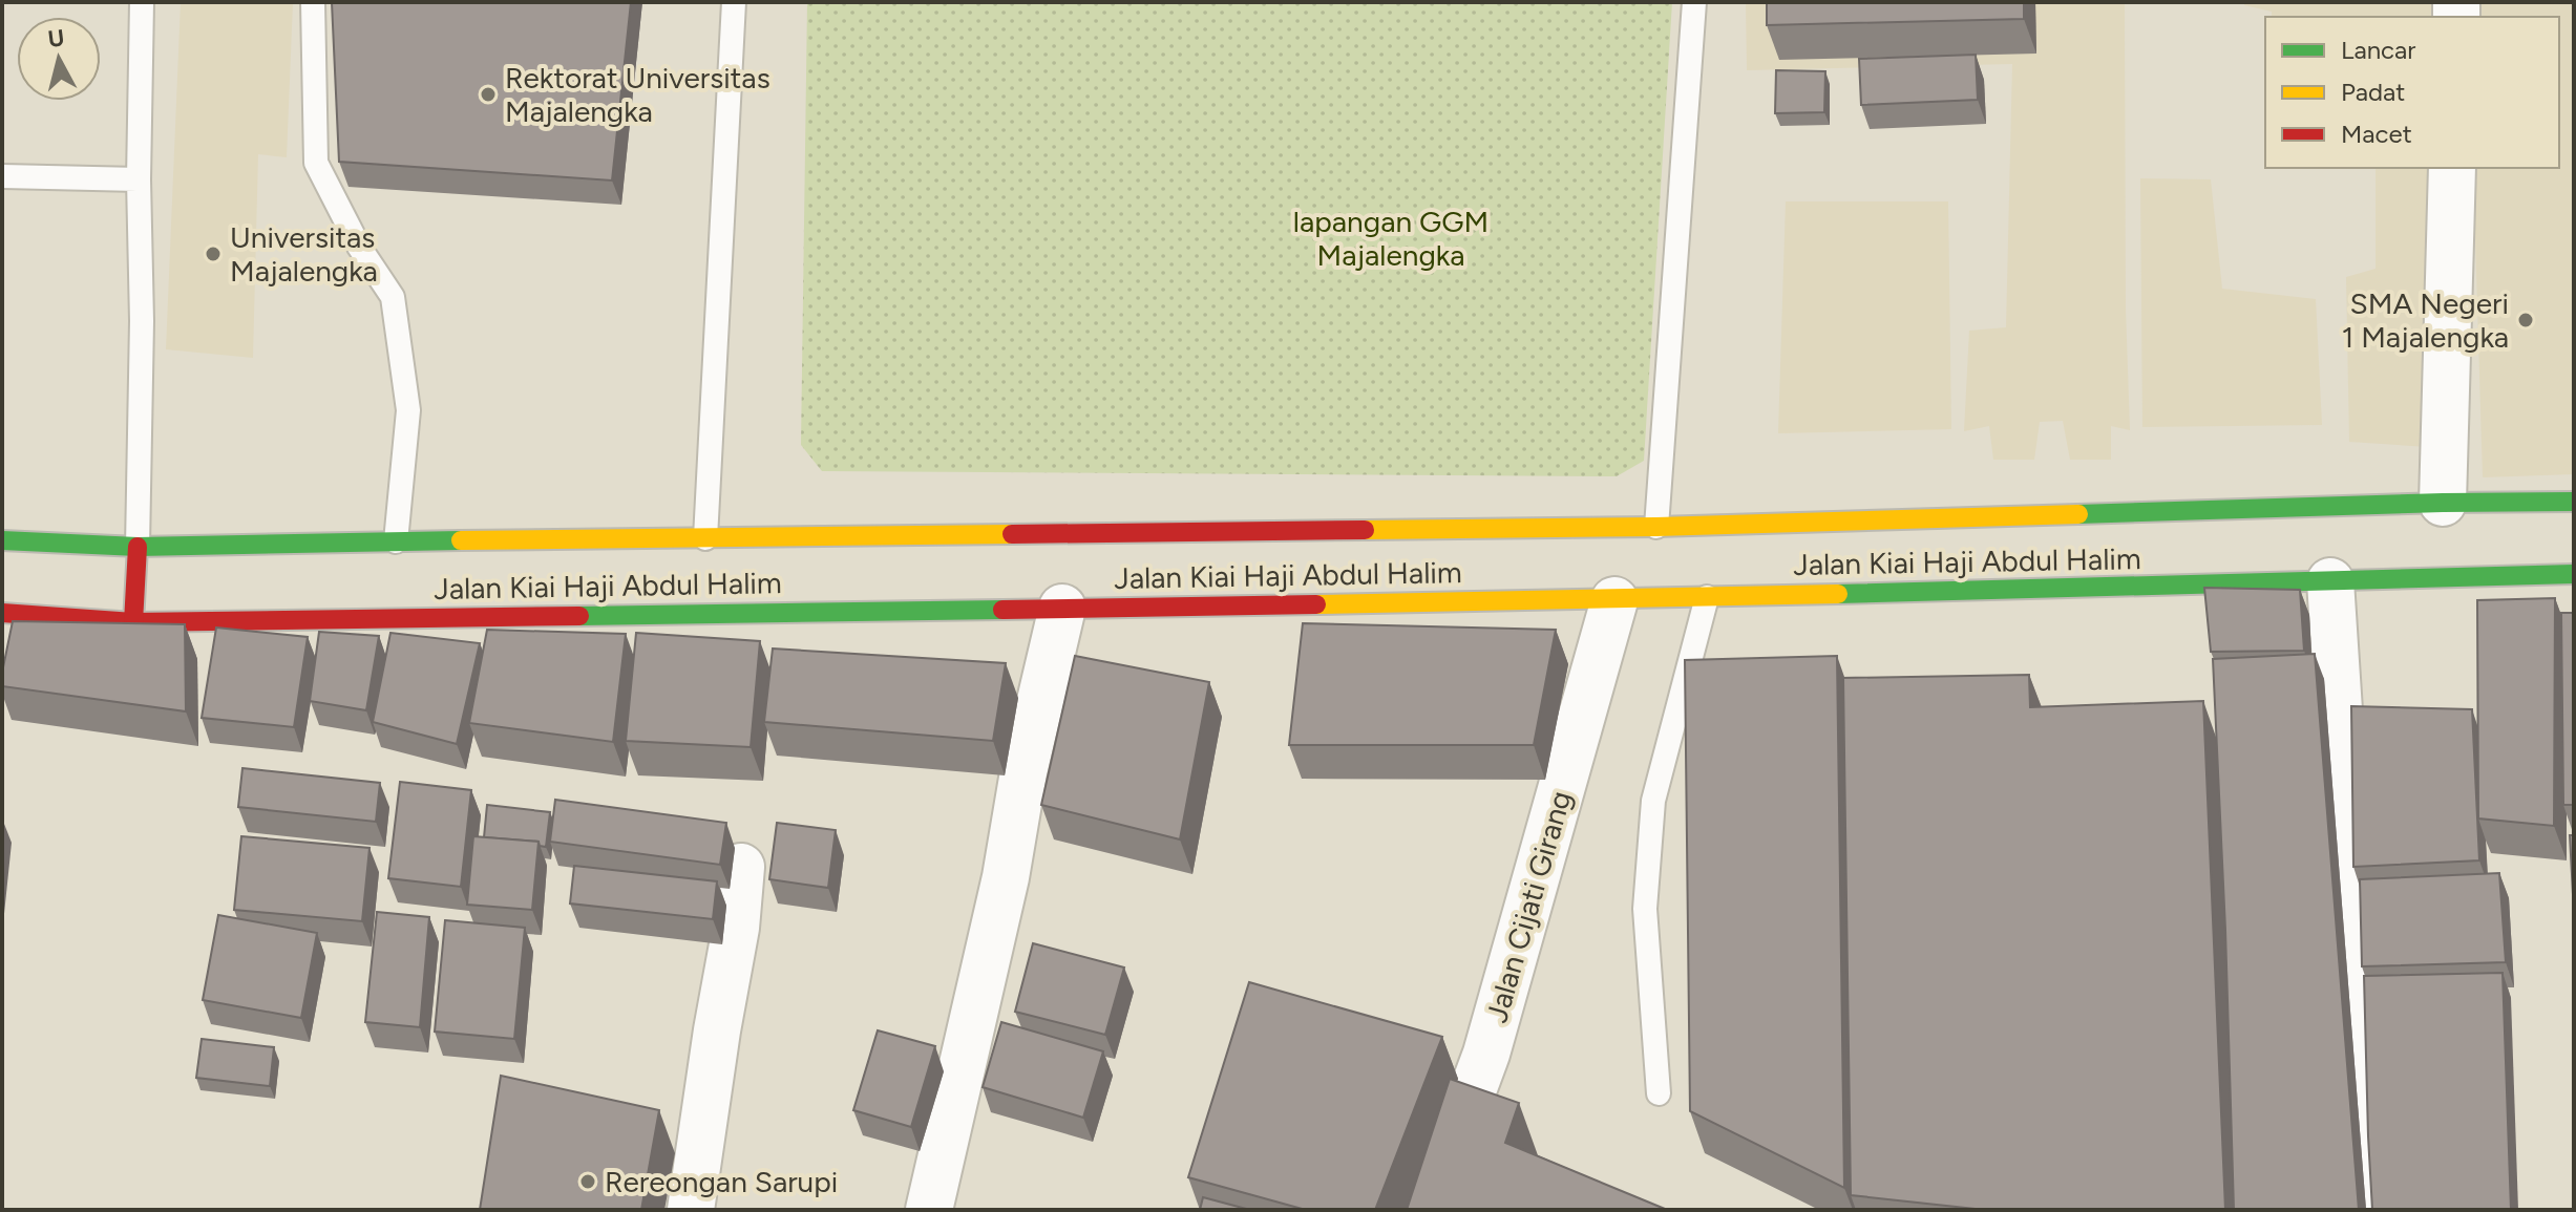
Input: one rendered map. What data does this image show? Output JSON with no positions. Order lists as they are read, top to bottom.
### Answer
{
  "streets": {
    "main road": ["Jalan Kiai Haji Abdul Halim"],
    "street": ["Jalan Cijati Girang"]
  },
  "crossings": [
    ["Jalan Kiai Haji Abdul Halim", "Jalan Cijati Girang"]
  ],
  "parks": ["lapangan GGM Majalengka"],
  "places": [
    "Rektorat Universitas Majalengka",
    "Universitas Majalengka",
    "SMA Negeri 1 Majalengka",
    "Rereongan Sarupi"
  ],
  "legend": ["Lancar", "Padat", "Macet"],
  "north": "top"
}
